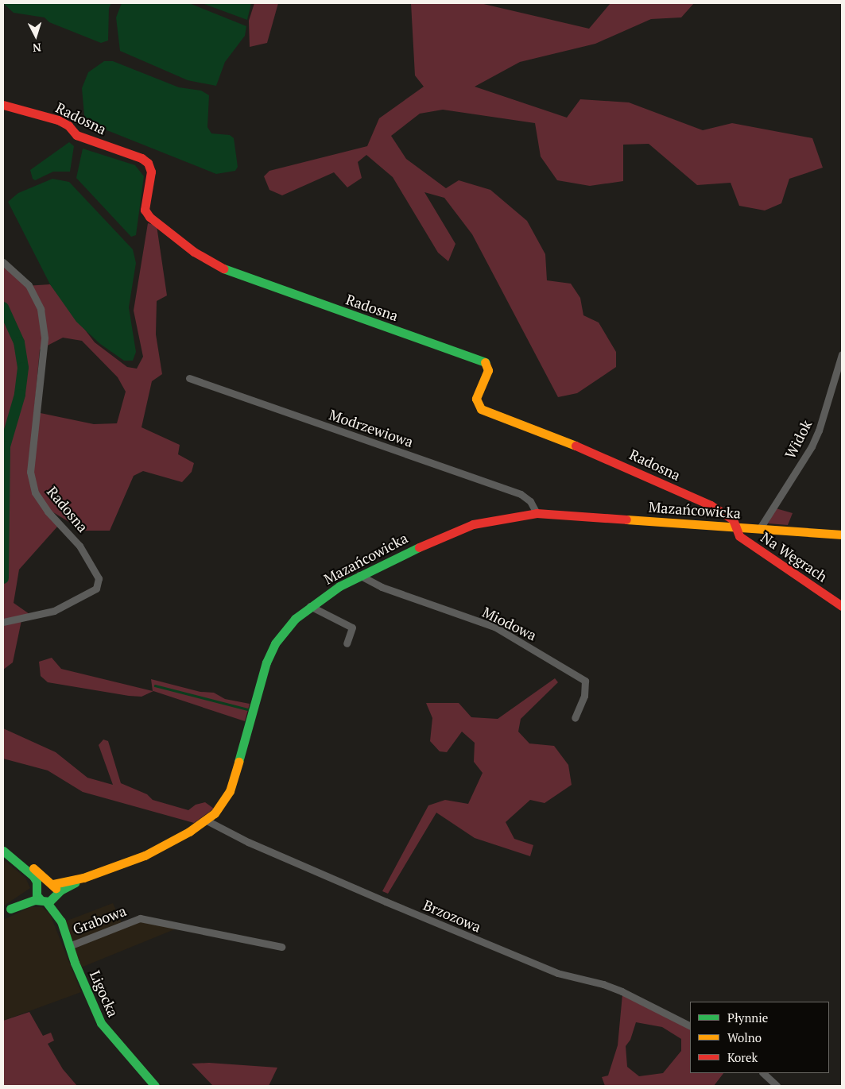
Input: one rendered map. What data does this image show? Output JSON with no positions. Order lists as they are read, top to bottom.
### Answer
{
  "streets": {
    "street": [
      "Radosna",
      "Modrzewiowa",
      "Widok",
      "Mazańcowicka",
      "Na Węgrach",
      "Miodowa",
      "Brzozowa",
      "Grabowa",
      "Ligocka"
    ]
  },
  "crossings": [
    ["Radosna", "Mazańcowicka"],
    ["Radosna", "Na Węgrach"],
    ["Modrzewiowa", "Mazańcowicka"],
    ["Widok", "Mazańcowicka"],
    ["Mazańcowicka", "Na Węgrach"],
    ["Mazańcowicka", "Miodowa"],
    ["Mazańcowicka", "Brzozowa"],
    ["Grabowa", "Ligocka"]
  ],
  "legend": ["Płynnie", "Wolno", "Korek"],
  "north": "bottom"
}
